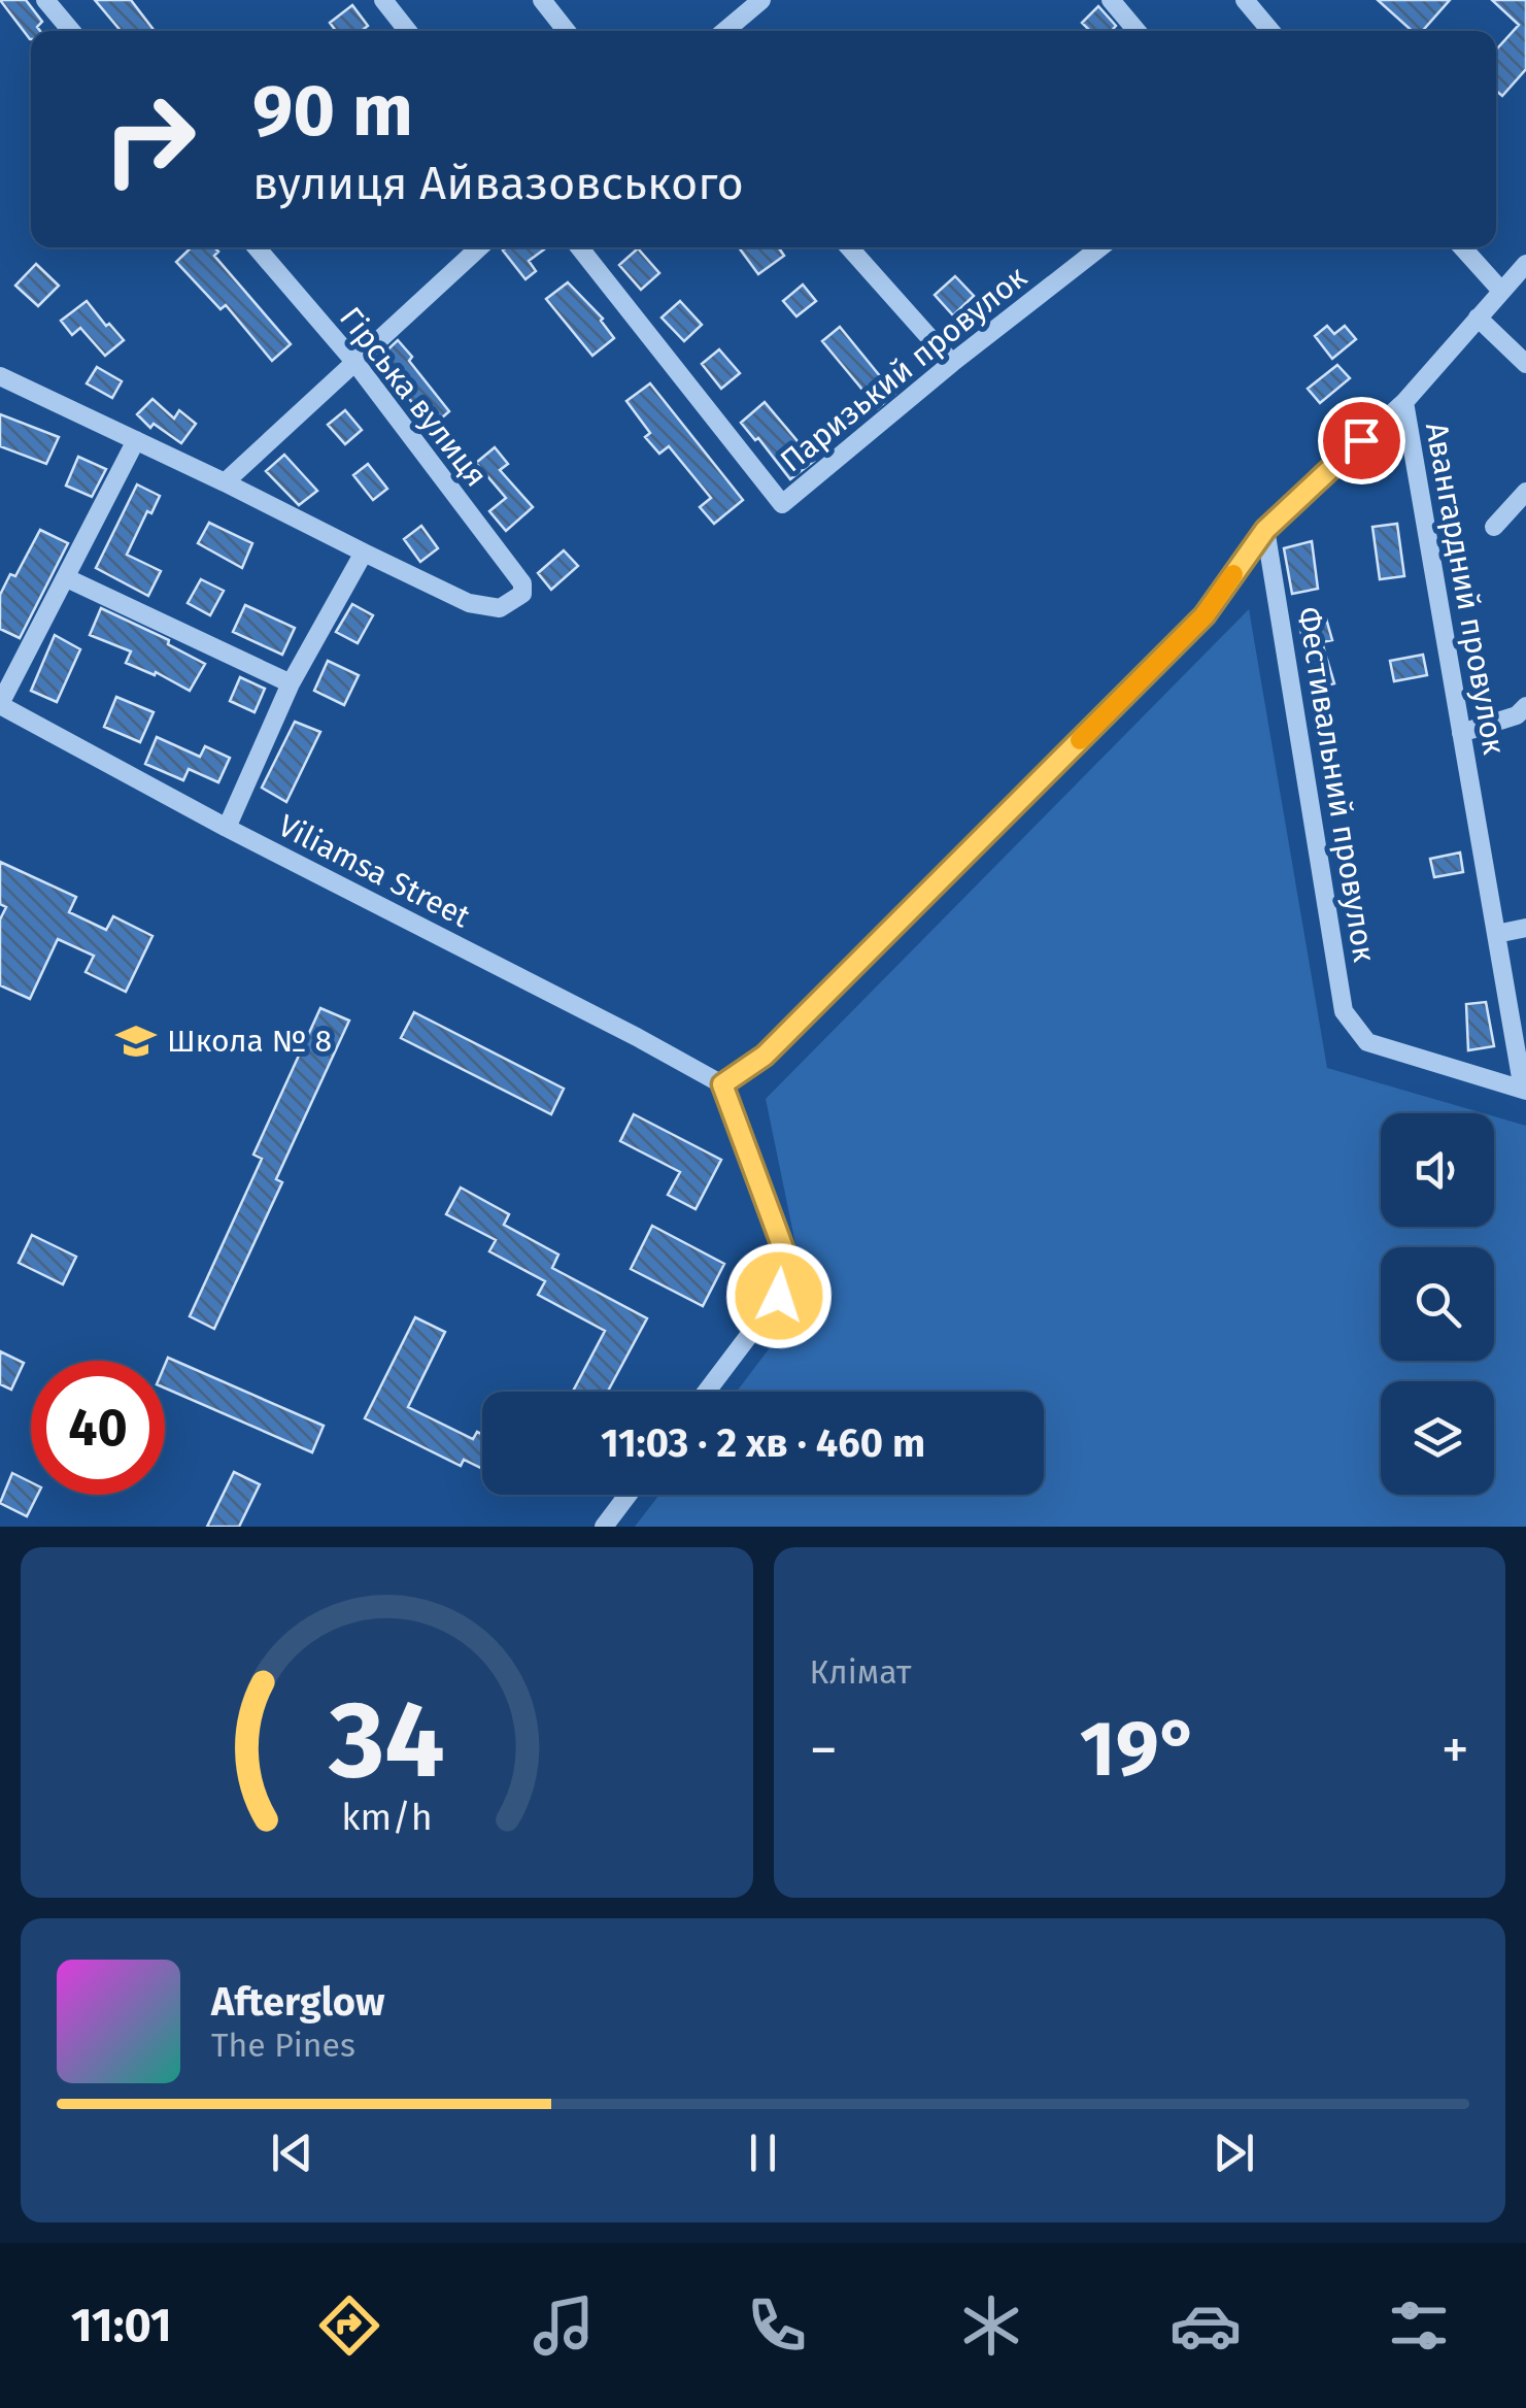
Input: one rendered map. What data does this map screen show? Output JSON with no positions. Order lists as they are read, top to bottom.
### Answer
{
  "streets": {
    "street": [
      "Паризький провулок",
      "Гірська вулиця",
      "Авангардний провулок",
      "Фестивальний провулок",
      "Viliamsa Street"
    ]
  },
  "crossings": [
    ["Авангардний провулок", "Фестивальний провулок"]
  ],
  "places": {
    "school or university": ["Школа № 8"]
  },
  "page": {
    "turn": ["90 m", "вулиця Айвазовського"],
    "limit": "40",
    "trip": "11:03 · 2 хв · 460 m",
    "tile": "Клімат",
    "heat": ["−", "19°", "+"],
    "song": ["Afterglow", "The Pines"],
    "tabs": "11:01",
    "gauge": ["34", "km/h"]
  }
}
